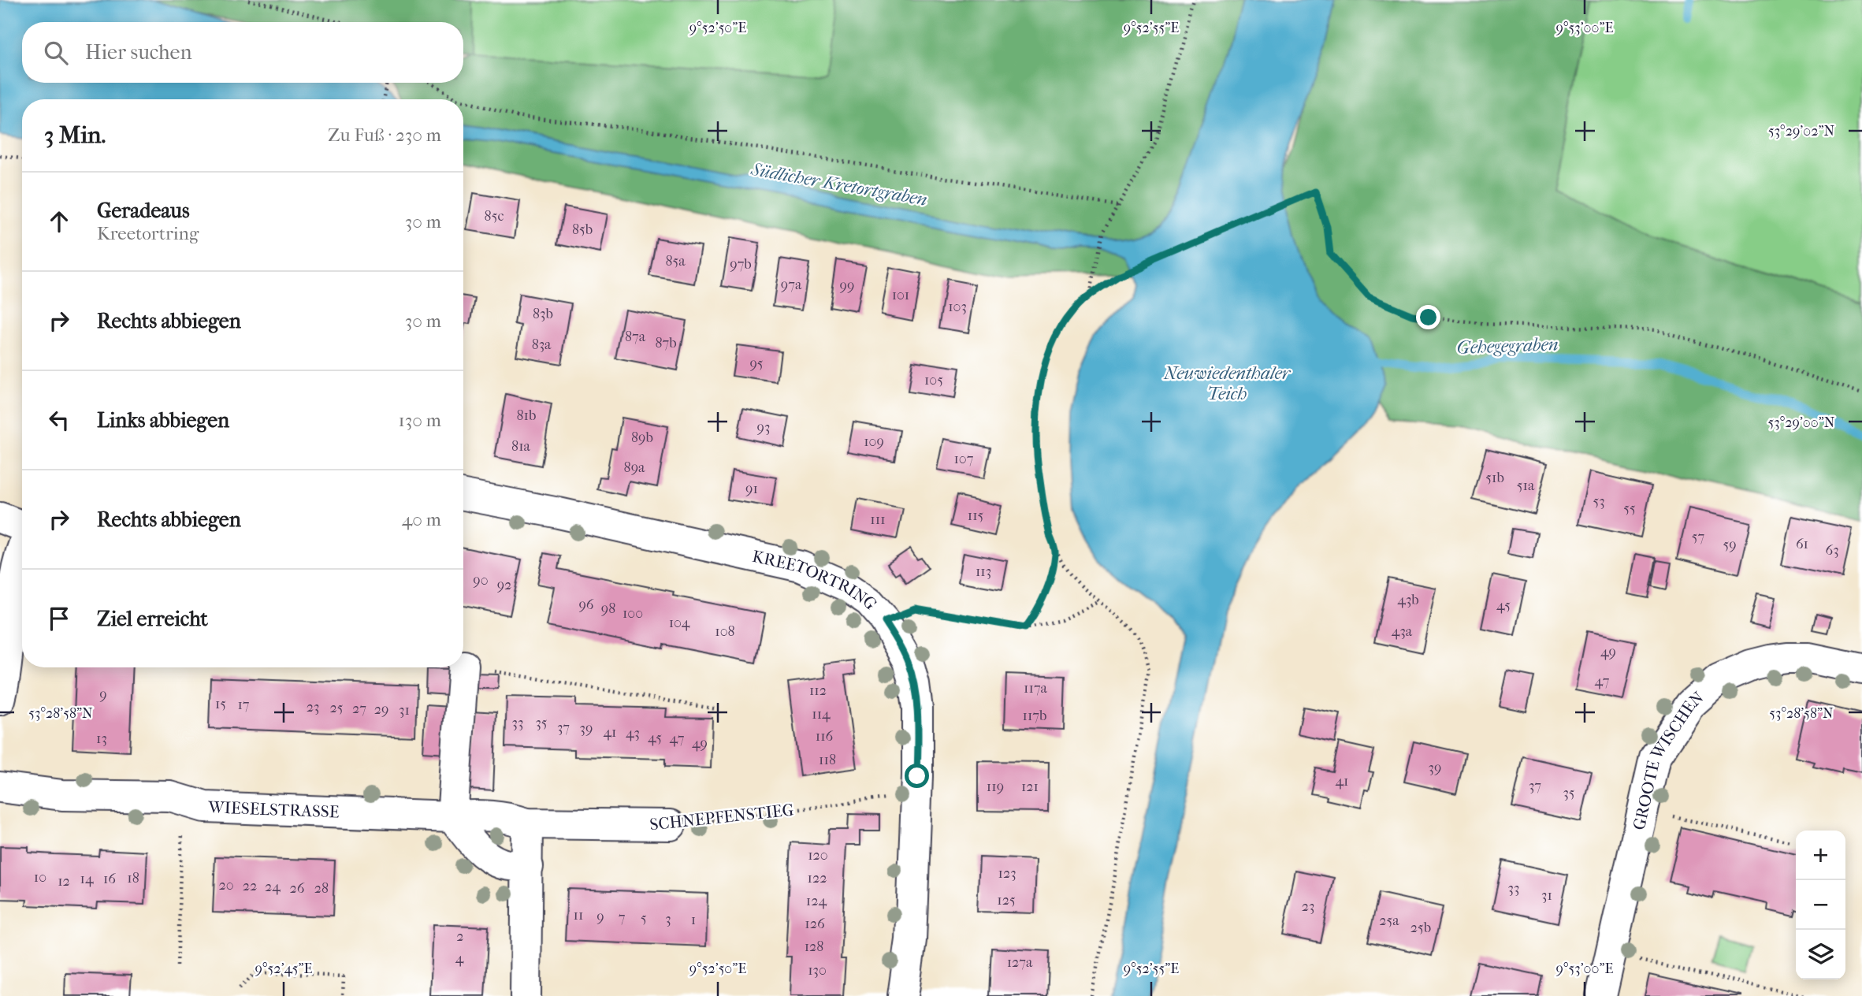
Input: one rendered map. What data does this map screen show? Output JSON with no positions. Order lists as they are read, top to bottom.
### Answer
{
  "streets": {
    "street": [
      "KREETORTRING",
      "GROOTE WISCHEN",
      "WIESELSTRASSE",
      "SCHNEPFENSTIEG"
    ]
  },
  "crossings": [
    ["WIESELSTRASSE", "SCHNEPFENSTIEG"]
  ],
  "water": ["Südlicher Kretortgraben", "Gehegegraben", "Neuwiedenthaler Teich"],
  "house_numbers": [
    "85c",
    "85b",
    "85a",
    "97b",
    "97a",
    "99",
    "101",
    "103",
    "83b",
    "87a",
    "87b",
    "83a",
    "95",
    "105",
    "81b",
    "93",
    "89b",
    "109",
    "81a",
    "107",
    "89a",
    "51b",
    "51a",
    "91",
    "53",
    "55",
    "115",
    "111",
    "57",
    "61",
    "59",
    "63",
    "113",
    "90",
    "92",
    "43b",
    "96",
    "45",
    "98",
    "100",
    "104",
    "108",
    "43a",
    "49",
    "47",
    "117a",
    "112",
    "9",
    "15",
    "17",
    "23",
    "25",
    "27",
    "29",
    "31",
    "114",
    "117b",
    "33",
    "35",
    "37",
    "39",
    "41",
    "43",
    "116",
    "45",
    "13",
    "47",
    "49",
    "118",
    "39",
    "41",
    "37",
    "119",
    "121",
    "35",
    "120",
    "123",
    "10",
    "18",
    "122",
    "14",
    "16",
    "12",
    "20",
    "22",
    "24",
    "26",
    "28",
    "33",
    "31",
    "125",
    "124",
    "23",
    "11",
    "9",
    "7",
    "5",
    "3",
    "1",
    "25a",
    "126",
    "25b",
    "2",
    "128",
    "4",
    "127a",
    "130"
  ],
  "page": {
    "search": "Hier suchen",
    "heading": ["3 Min.", "Zu Fuß · 230 m"],
    "list": [
      ["Geradeaus", "Kreetortring", "30 m"],
      ["Rechts abbiegen", "30 m"],
      ["Links abbiegen", "130 m"],
      ["Rechts abbiegen", "40 m"],
      "Ziel erreicht"
    ],
    "map_buttons": ["+", "−"]
  },
  "coordinates": [
    "9°52'50\"E",
    "9°52'55\"E",
    "9°53'00\"E",
    "53°29'02\"N",
    "53°29'00\"N",
    "53°28'58\"N",
    "9°52'45\"E"
  ]
}
